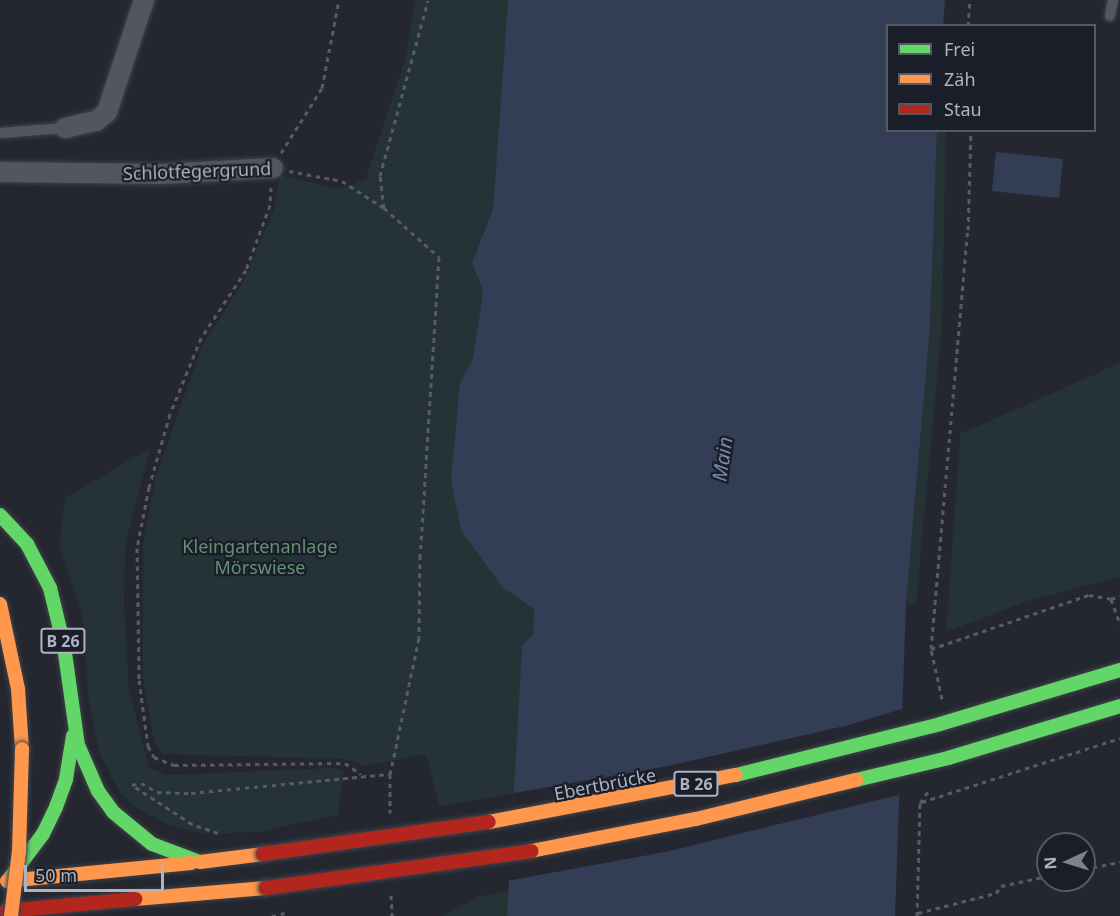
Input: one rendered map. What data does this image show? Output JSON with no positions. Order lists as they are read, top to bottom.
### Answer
{
  "streets": {
    "main road": ["B 26", "Ebertbrücke"],
    "street": ["Schlotfegergrund"]
  },
  "water": ["Main"],
  "parks": ["Kleingartenanlage Mörswiese"],
  "legend": ["Frei", "Zäh", "Stau"],
  "scale_bar": "50 m",
  "north": "left"
}
